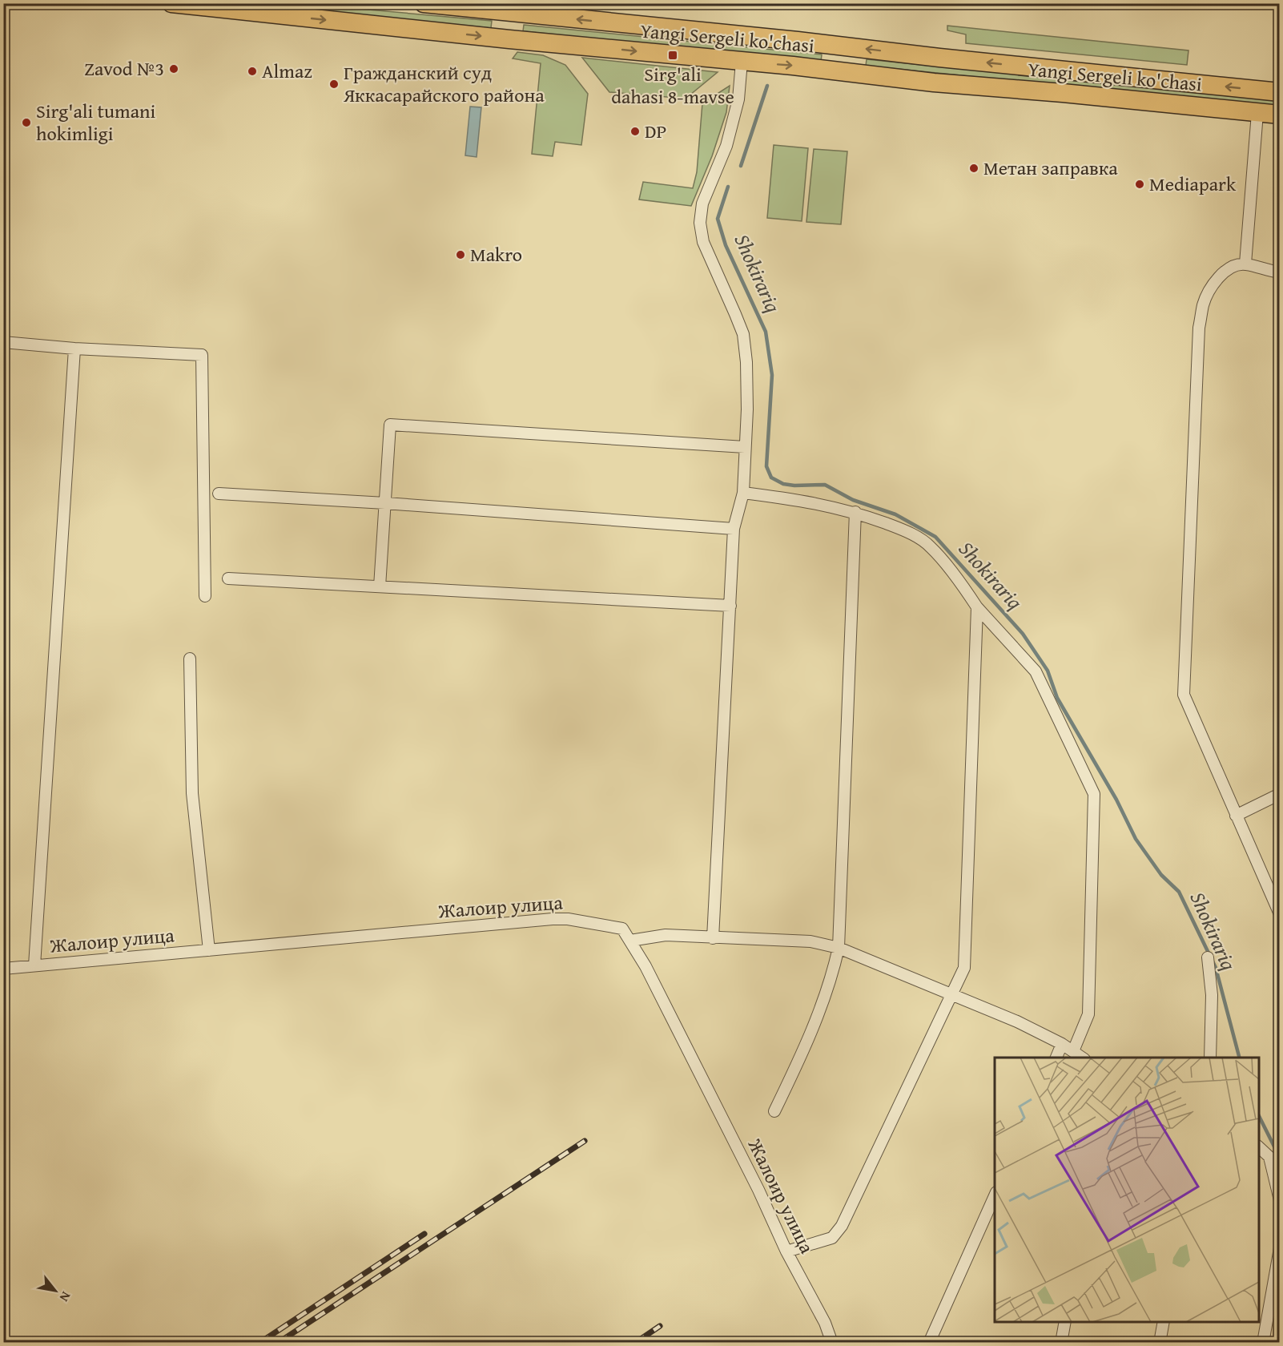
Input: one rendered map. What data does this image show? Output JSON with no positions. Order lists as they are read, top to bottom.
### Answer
{
  "streets": {
    "main road": ["Yangi Sergeli ko'chasi"],
    "street": ["Жалоир улица"]
  },
  "water": ["Shokirariq"],
  "places": {
    "transit": ["Sirg'ali dahasi 8-mavse"],
    "other": [
      "Zavod №3",
      "Almaz",
      "Гражданский суд Яккасарайского района",
      "Sirg'ali tumani hokimligi",
      "DP",
      "Метан заправка",
      "Mediapark",
      "Makro"
    ]
  },
  "north": "bottom right"
}
